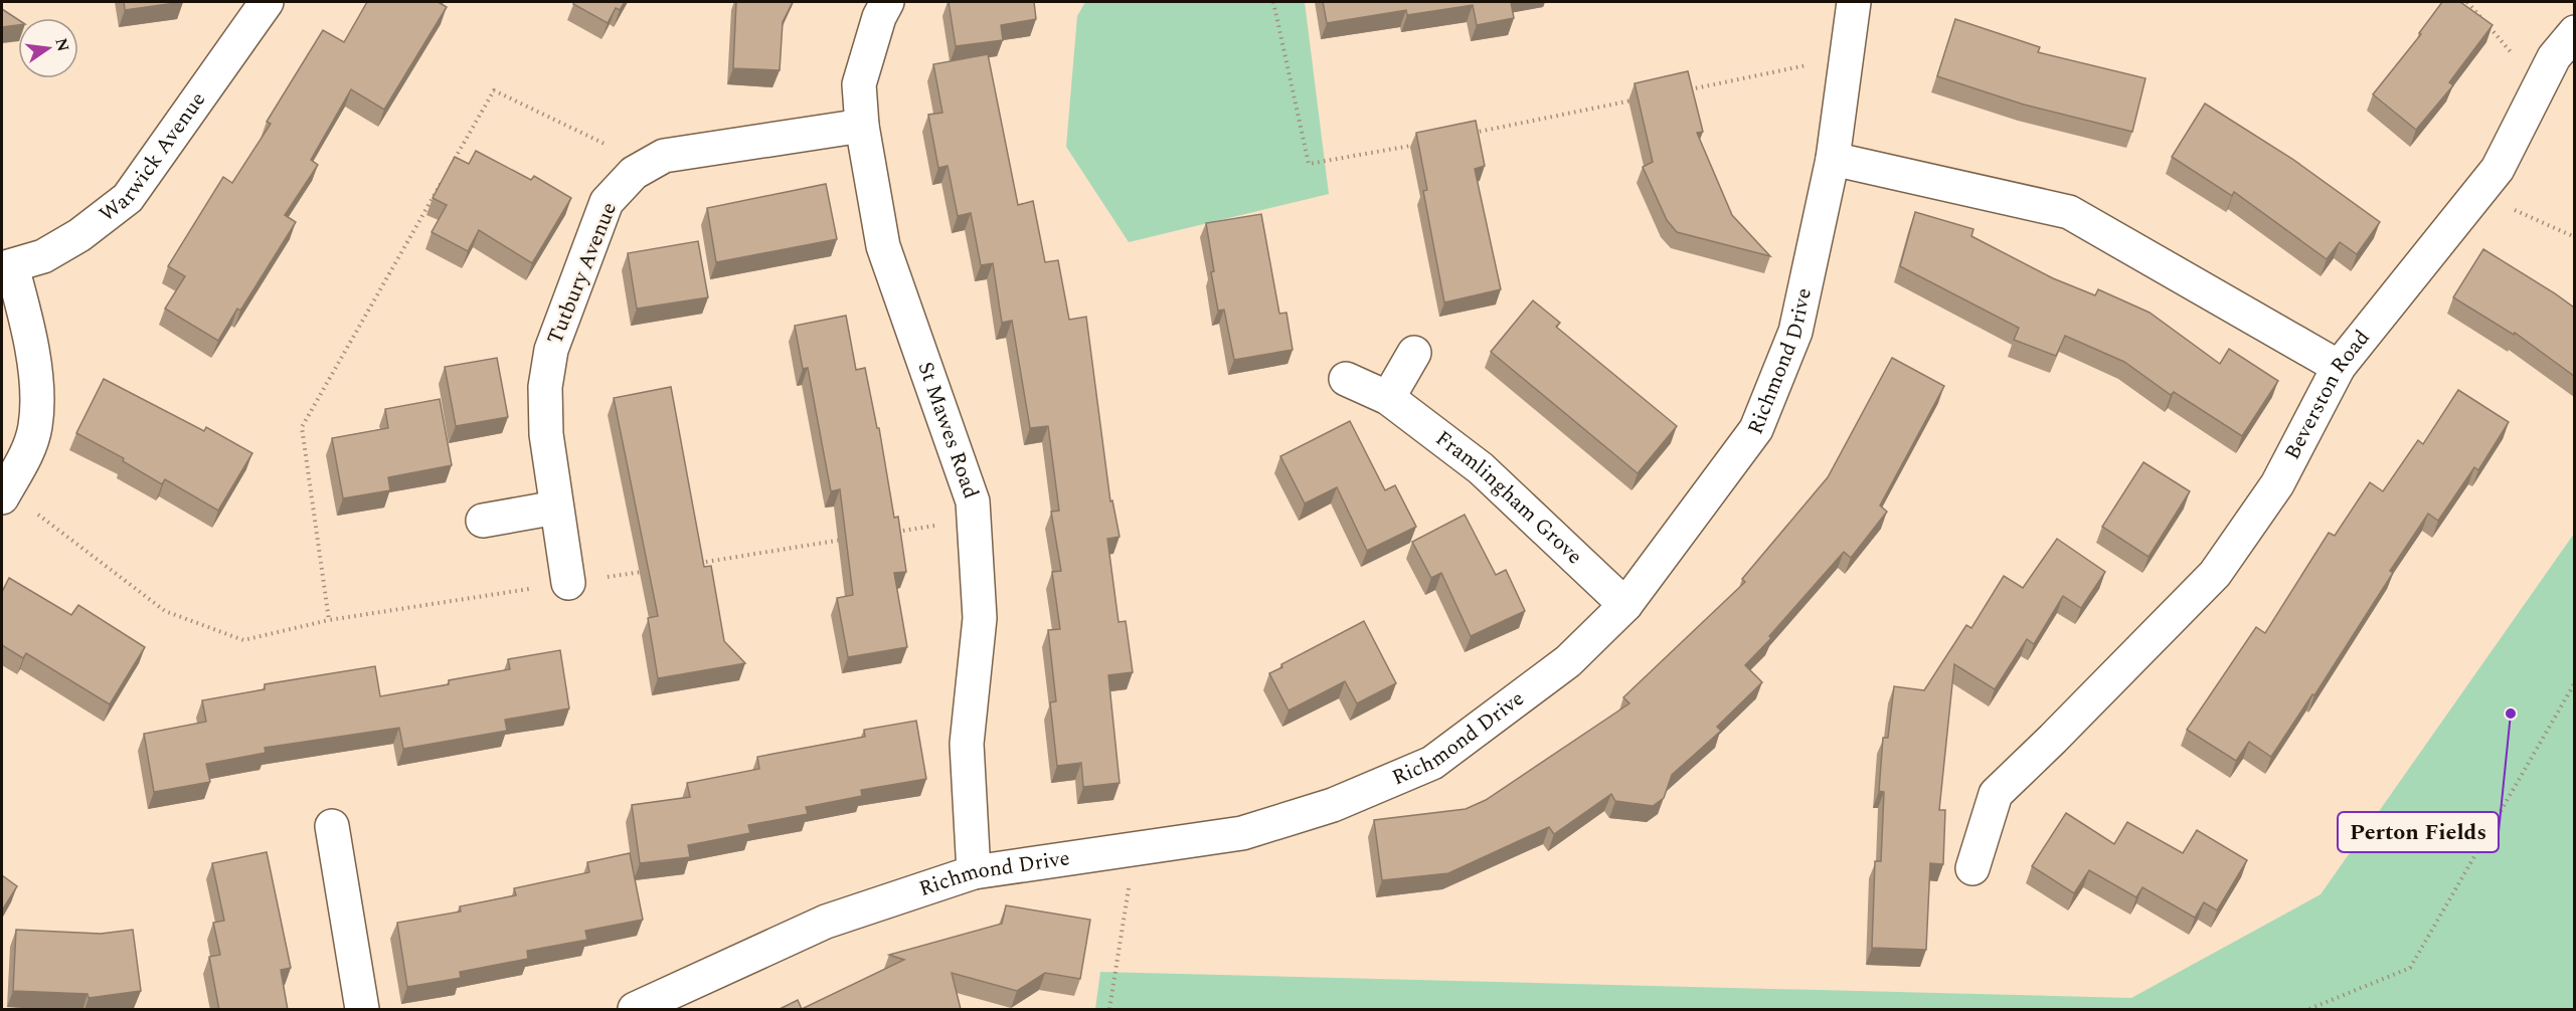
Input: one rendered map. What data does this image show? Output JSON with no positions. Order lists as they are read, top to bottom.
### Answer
{
  "streets": {
    "street": [
      "Warwick Avenue",
      "Tutbury Avenue",
      "Richmond Drive",
      "Beverston Road",
      "St Mawes Road",
      "Framlingham Grove"
    ]
  },
  "crossings": [
    ["Tutbury Avenue", "St Mawes Road"],
    ["Richmond Drive", "St Mawes Road"],
    ["Richmond Drive", "Framlingham Grove"]
  ],
  "places": ["Perton Fields"],
  "north": "right"
}
